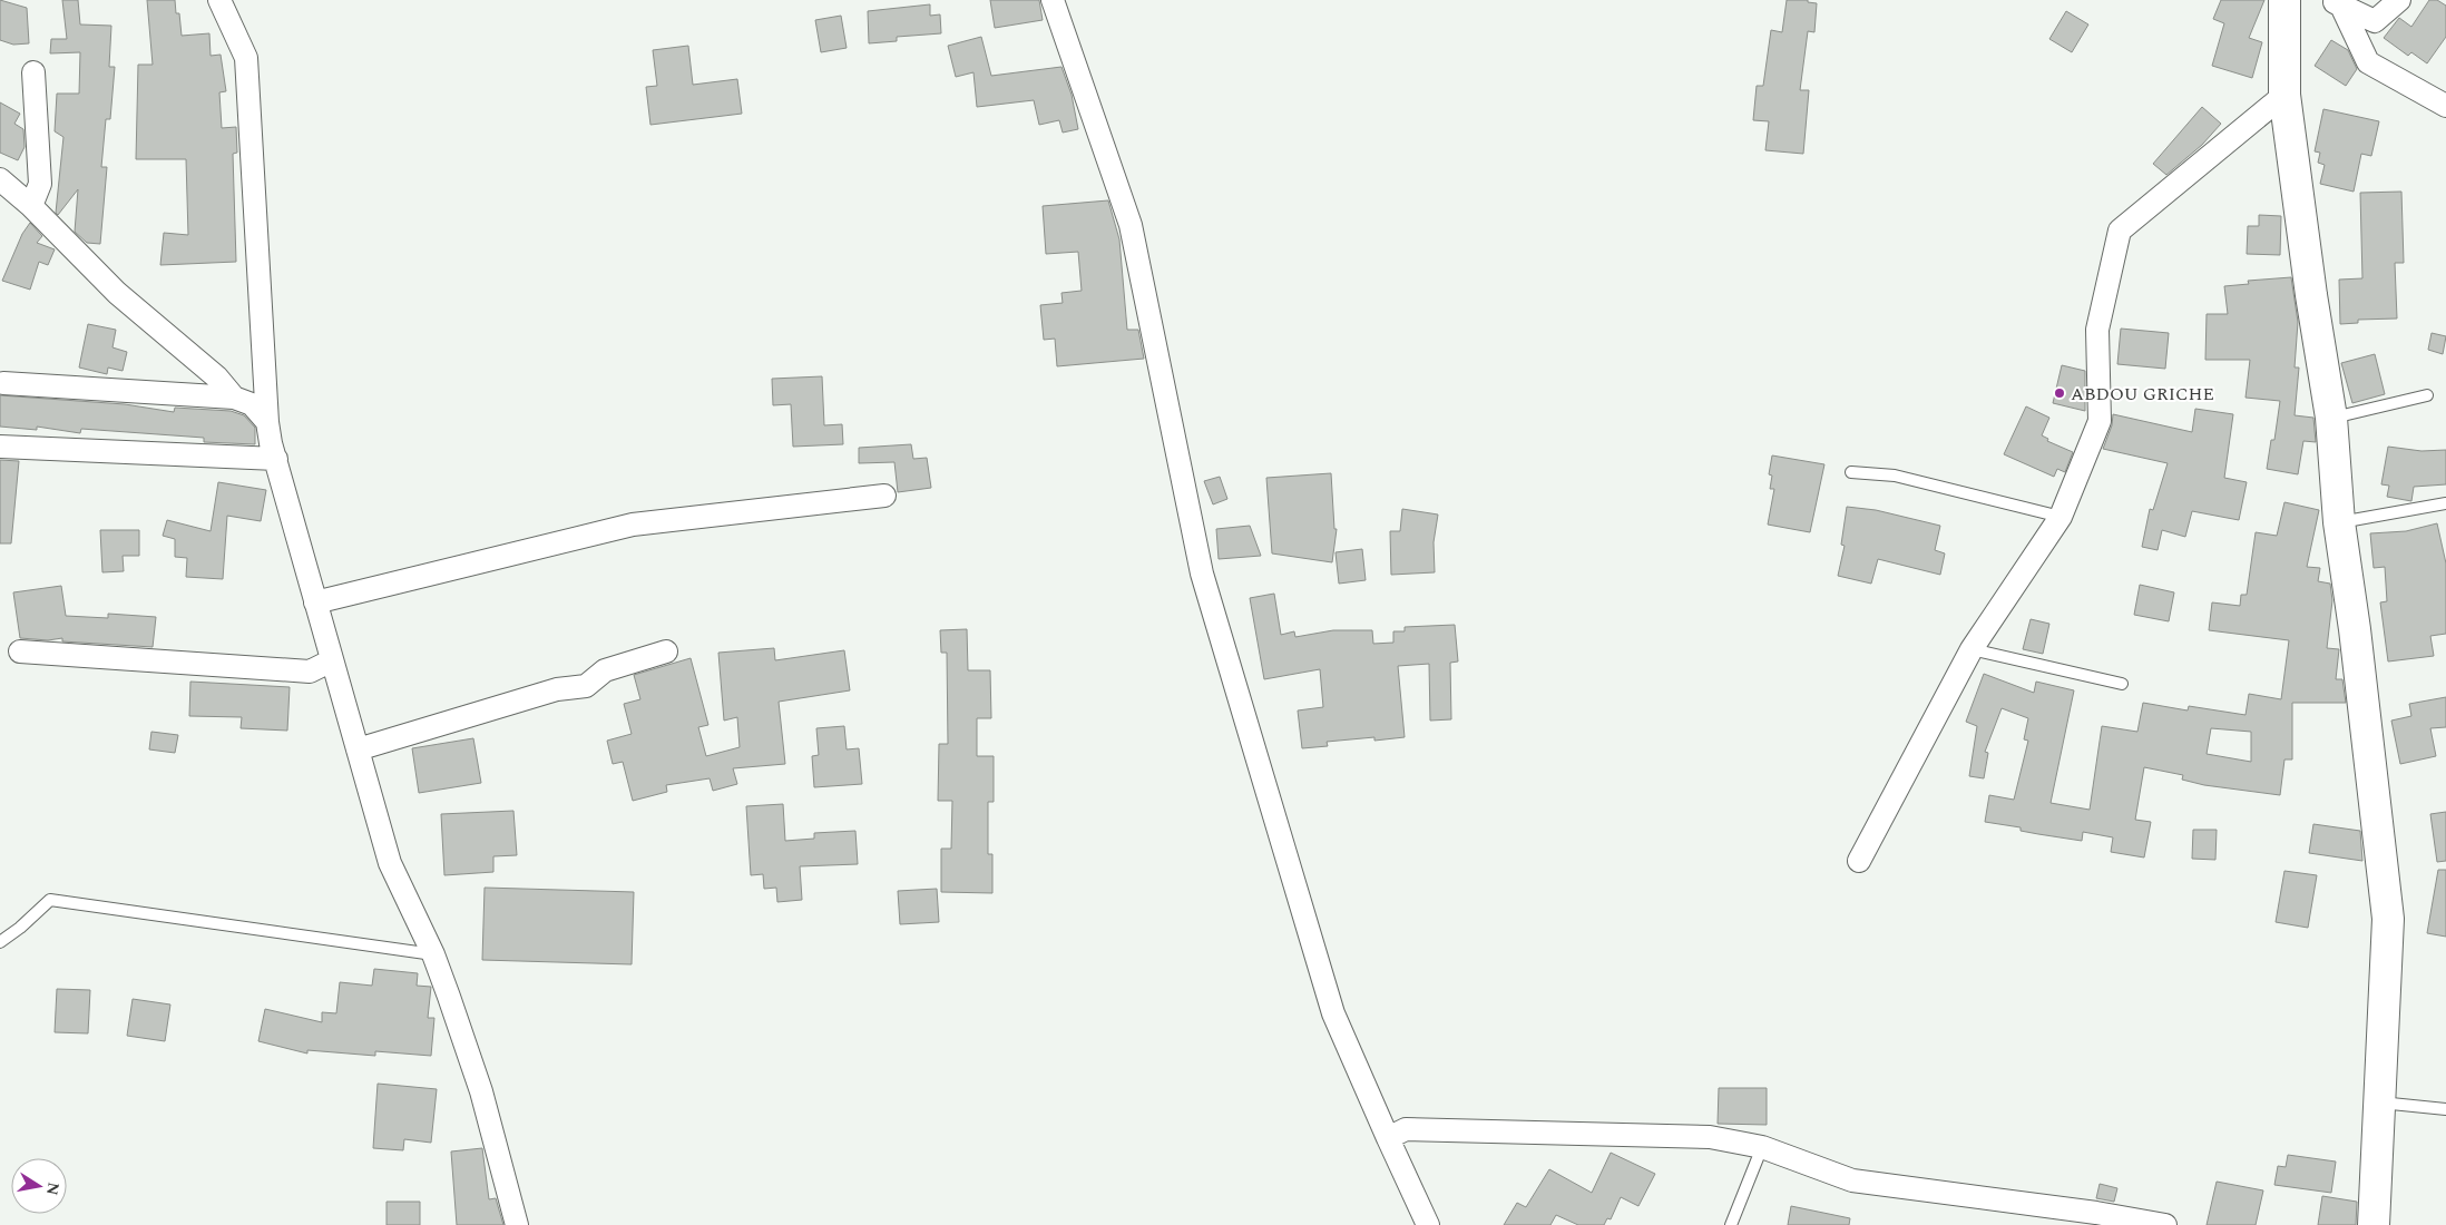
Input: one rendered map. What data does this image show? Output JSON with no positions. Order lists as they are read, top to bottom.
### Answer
{
  "places": ["ABDOU GRICHE"],
  "north": "right"
}
